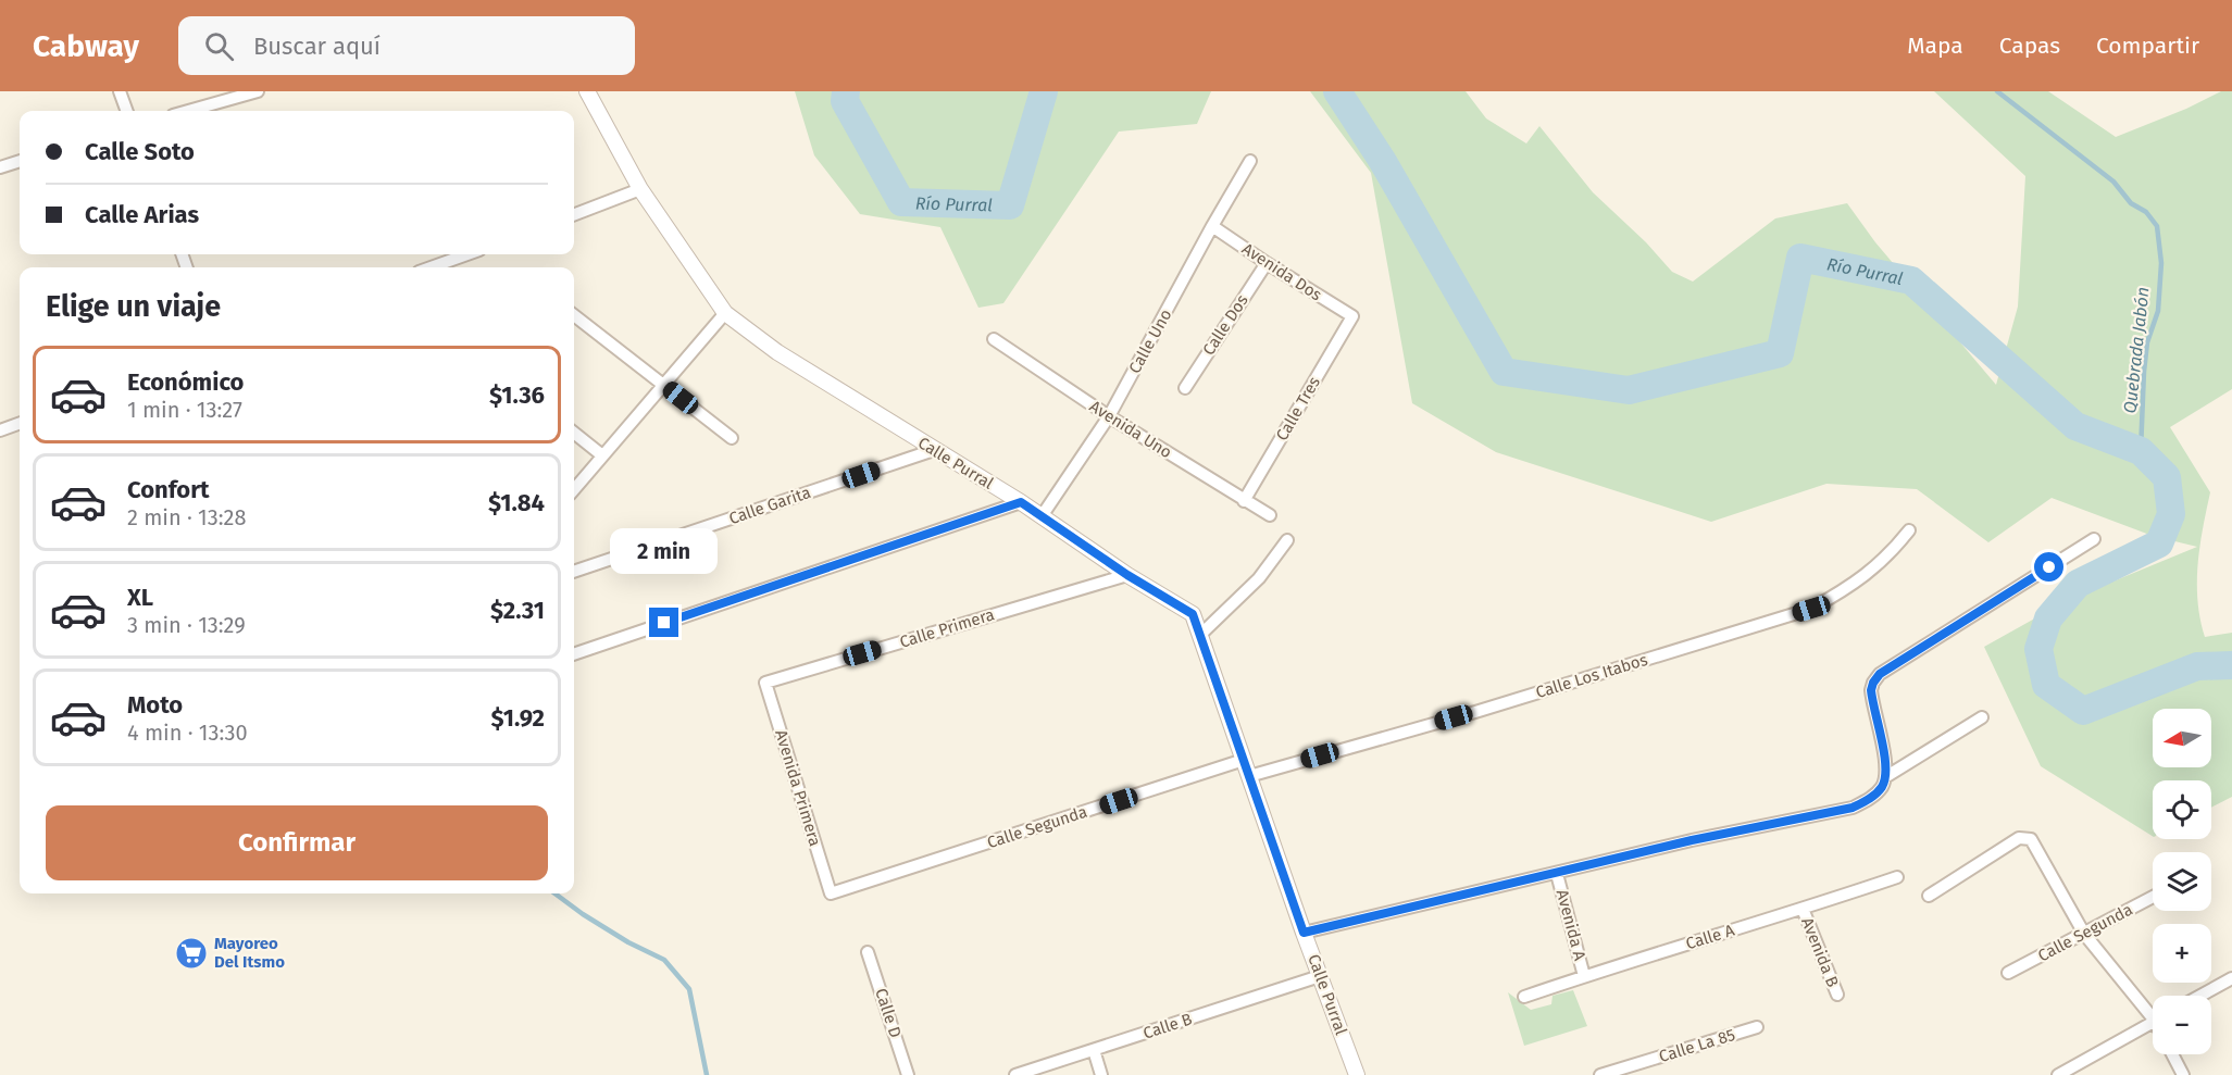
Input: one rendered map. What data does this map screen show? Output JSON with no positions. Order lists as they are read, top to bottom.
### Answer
{
  "streets": {
    "street": [
      "Avenida Dos",
      "Calle Dos",
      "Calle Uno",
      "Calle Tres",
      "Avenida Uno",
      "Calle Purral",
      "Calle Garita",
      "Calle Primera",
      "Calle Los Itabos",
      "Avenida Primera",
      "Calle Segunda",
      "Avenida A",
      "Calle A",
      "Avenida B",
      "Calle D",
      "Calle B",
      "Calle La 85"
    ]
  },
  "crossings": [
    ["Avenida Dos", "Calle Dos"],
    ["Avenida Dos", "Calle Uno"],
    ["Avenida Dos", "Calle Tres"],
    ["Calle Uno", "Avenida Uno"],
    ["Calle Uno", "Calle Purral"],
    ["Calle Tres", "Avenida Uno"],
    ["Calle Purral", "Calle Garita"],
    ["Calle Purral", "Calle Primera"],
    ["Calle Purral", "Calle Los Itabos"],
    ["Calle Purral", "Calle Segunda"],
    ["Calle Purral", "Calle B"],
    ["Calle Primera", "Avenida Primera"],
    ["Avenida Primera", "Calle Segunda"],
    ["Avenida A", "Calle A"],
    ["Calle A", "Avenida B"]
  ],
  "water": ["Río Purral", "Quebrada Jabón"],
  "places": {
    "supermarket": ["Mayoreo Del Itsmo"]
  },
  "north": "left",
  "page": {
    "header": "Cabway",
    "search": "Buscar aquí",
    "nav": ["Mapa", "Capas", "Compartir"],
    "banner": ["Calle Soto", "Calle Arias"],
    "heading": "Elige un viaje",
    "list": [
      {
        "name": "Económico",
        "note": "1 min · 13:27",
        "value": "$1.36"
      },
      {
        "name": "Confort",
        "note": "2 min · 13:28",
        "value": "$1.84"
      },
      {
        "name": "XL",
        "note": "3 min · 13:29",
        "value": "$2.31"
      },
      {
        "name": "Moto",
        "note": "4 min · 13:30",
        "value": "$1.92"
      }
    ],
    "bubble": "2 min",
    "map_buttons": ["+", "−"],
    "buttons": "Confirmar"
  }
}
